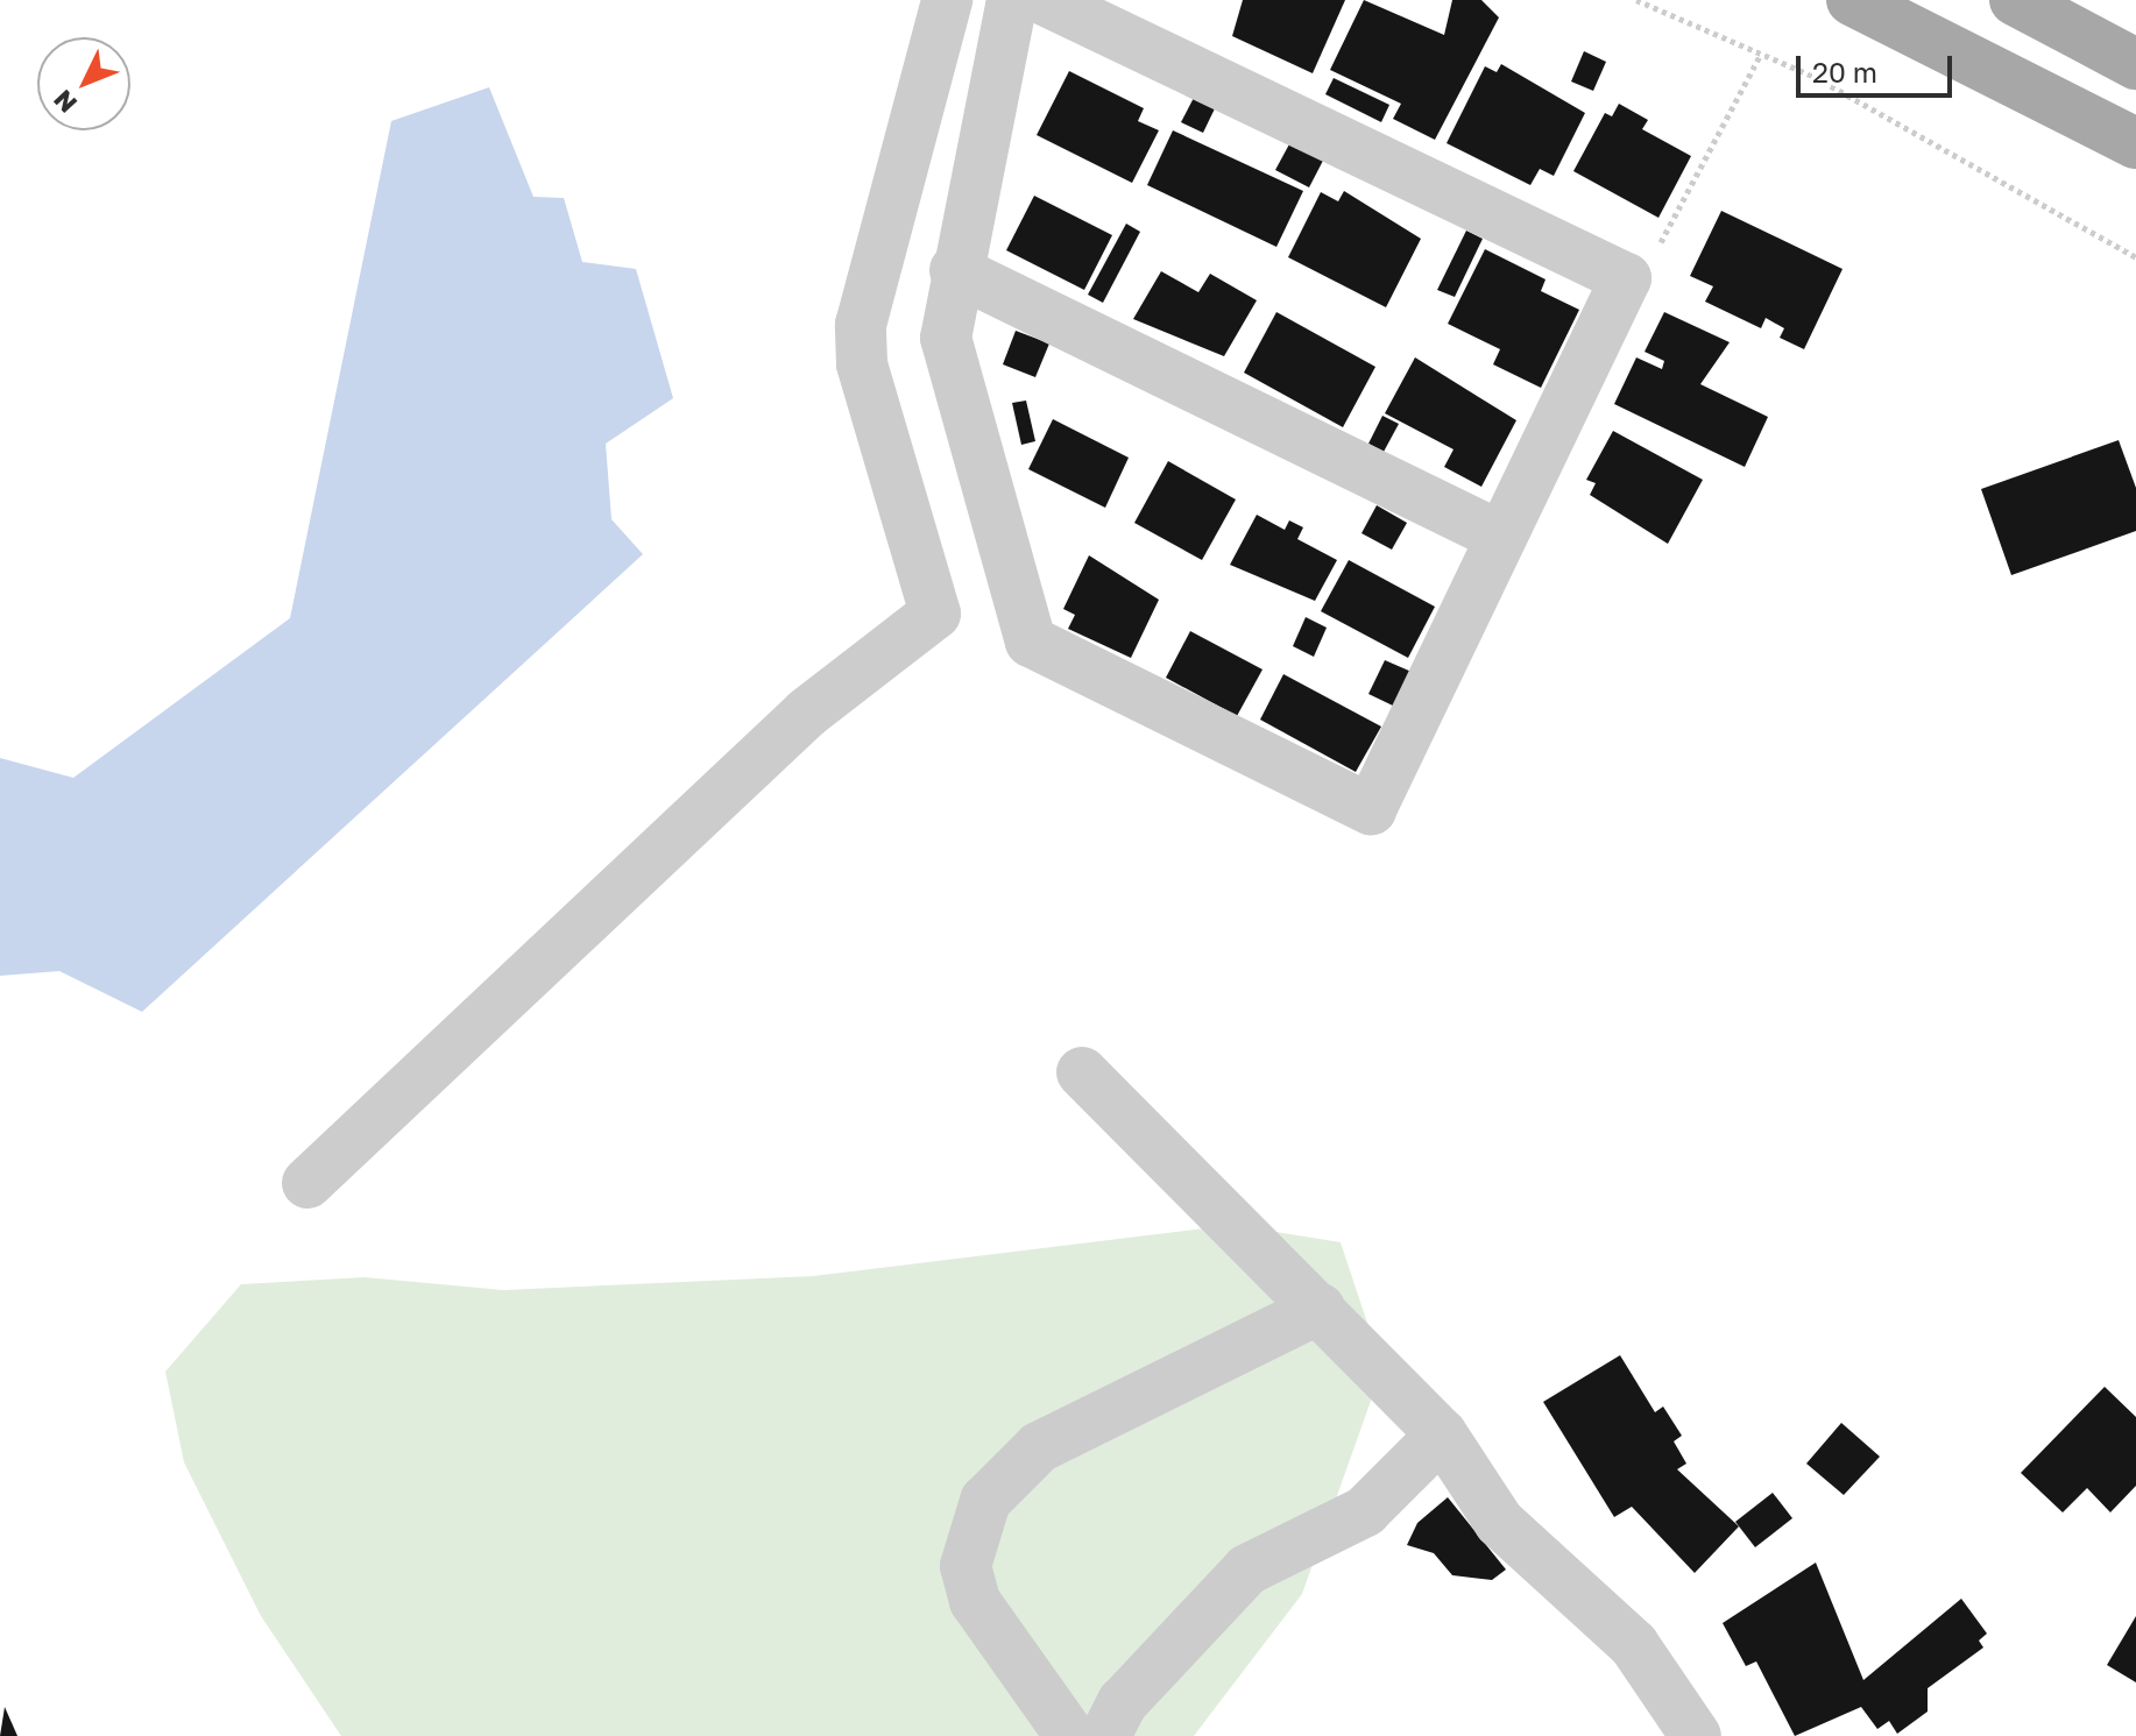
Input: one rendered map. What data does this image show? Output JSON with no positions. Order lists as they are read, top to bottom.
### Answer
{
  "scale_bar": "20 m",
  "north": "bottom left"
}
